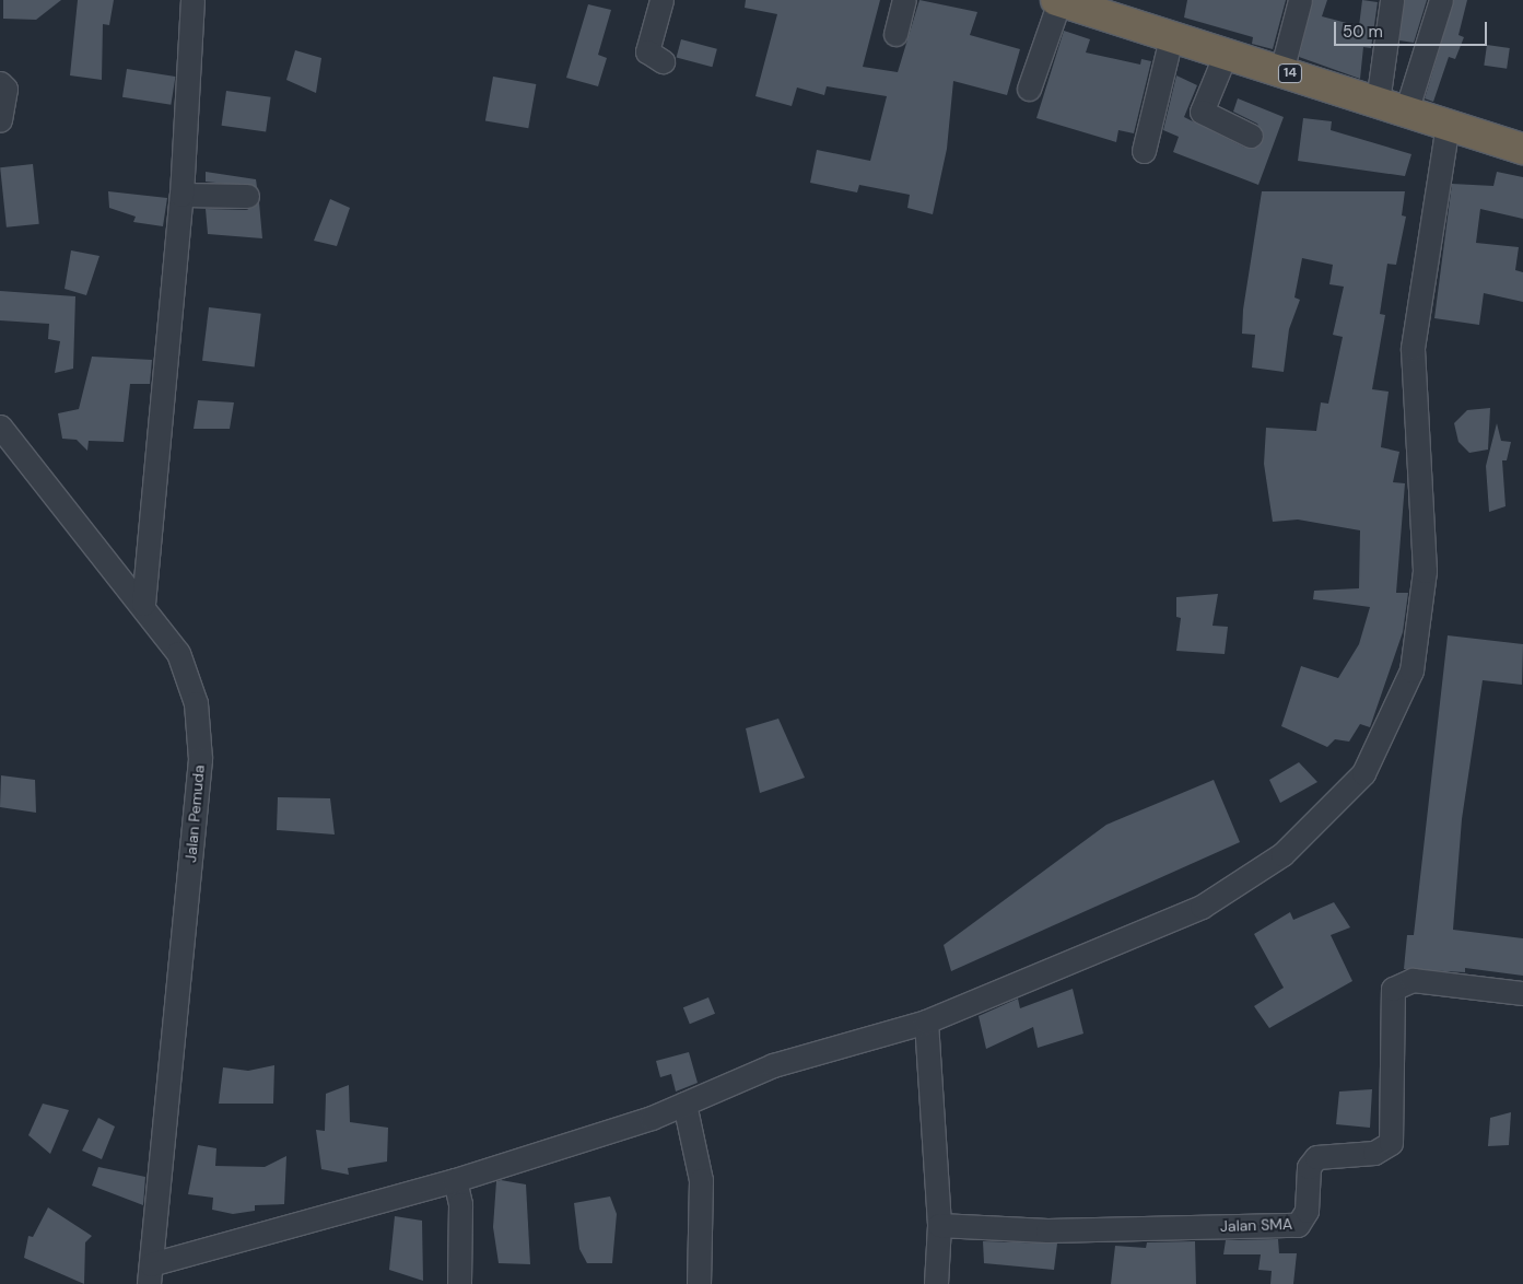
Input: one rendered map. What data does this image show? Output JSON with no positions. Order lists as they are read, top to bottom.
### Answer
{
  "streets": {
    "highway": ["14"],
    "street": ["Jalan Pemuda", "Jalan SMA"]
  },
  "scale_bar": "50 m"
}
